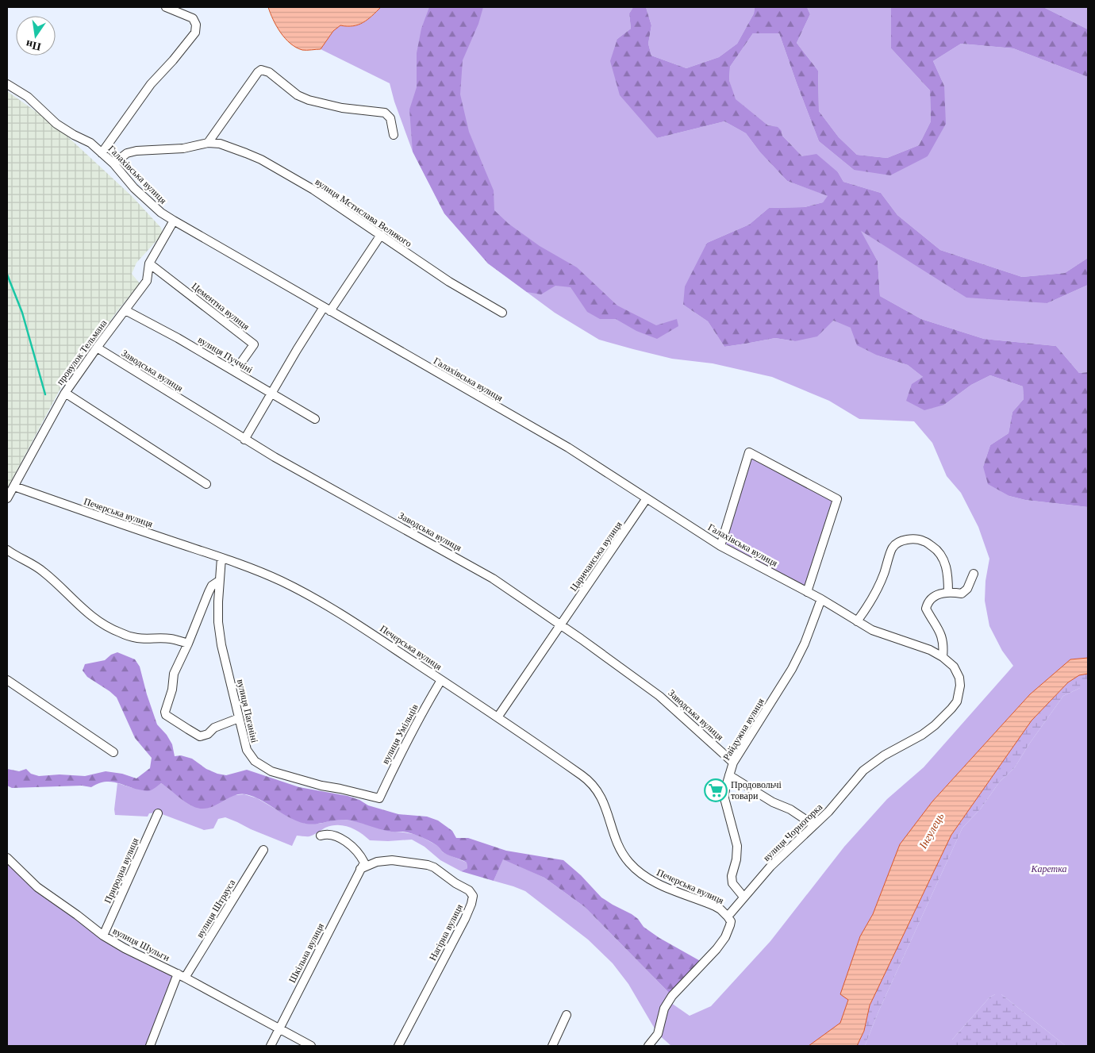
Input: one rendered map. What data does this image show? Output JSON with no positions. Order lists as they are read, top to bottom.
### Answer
{
  "streets": {
    "street": [
      "Галахівська вулиця",
      "вулиця Мстислава Великого",
      "Цементна вулиця",
      "провулок Тельмана",
      "вулиця Пуччіні",
      "Заводська вулиця",
      "Печерська вулиця",
      "Царичанська вулиця",
      "вулиця Паганіні",
      "Райдужна вулиця",
      "вулиця Умільців",
      "вулиця Чорногорка",
      "Природна вулиця",
      "вулиця Штрауса",
      "Нагірна вулиця",
      "вулиця Шульги",
      "Шкільна вулиця"
    ]
  },
  "crossings": [
    ["Галахівська вулиця", "вулиця Мстислава Великого"],
    ["Галахівська вулиця", "провулок Тельмана"],
    ["Галахівська вулиця", "Царичанська вулиця"],
    ["Галахівська вулиця", "Райдужна вулиця"],
    ["Галахівська вулиця", "вулиця Чорногорка"],
    ["Цементна вулиця", "провулок Тельмана"],
    ["Цементна вулиця", "вулиця Пуччіні"],
    ["провулок Тельмана", "вулиця Пуччіні"],
    ["провулок Тельмана", "Заводська вулиця"],
    ["провулок Тельмана", "Печерська вулиця"],
    ["Заводська вулиця", "Царичанська вулиця"],
    ["Заводська вулиця", "Райдужна вулиця"],
    ["Печерська вулиця", "Царичанська вулиця"],
    ["Печерська вулиця", "вулиця Паганіні"],
    ["Печерська вулиця", "вулиця Умільців"],
    ["Печерська вулиця", "вулиця Чорногорка"],
    ["вулиця Паганіні", "вулиця Умільців"],
    ["Райдужна вулиця", "вулиця Чорногорка"],
    ["Природна вулиця", "вулиця Шульги"],
    ["вулиця Штрауса", "вулиця Шульги"],
    ["Нагірна вулиця", "Шкільна вулиця"],
    ["вулиця Шульги", "Шкільна вулиця"]
  ],
  "water": ["Інгулець"],
  "parks": ["Каретка"],
  "places": {
    "supermarket": ["Продовольчі товари"]
  },
  "north": "bottom"
}
